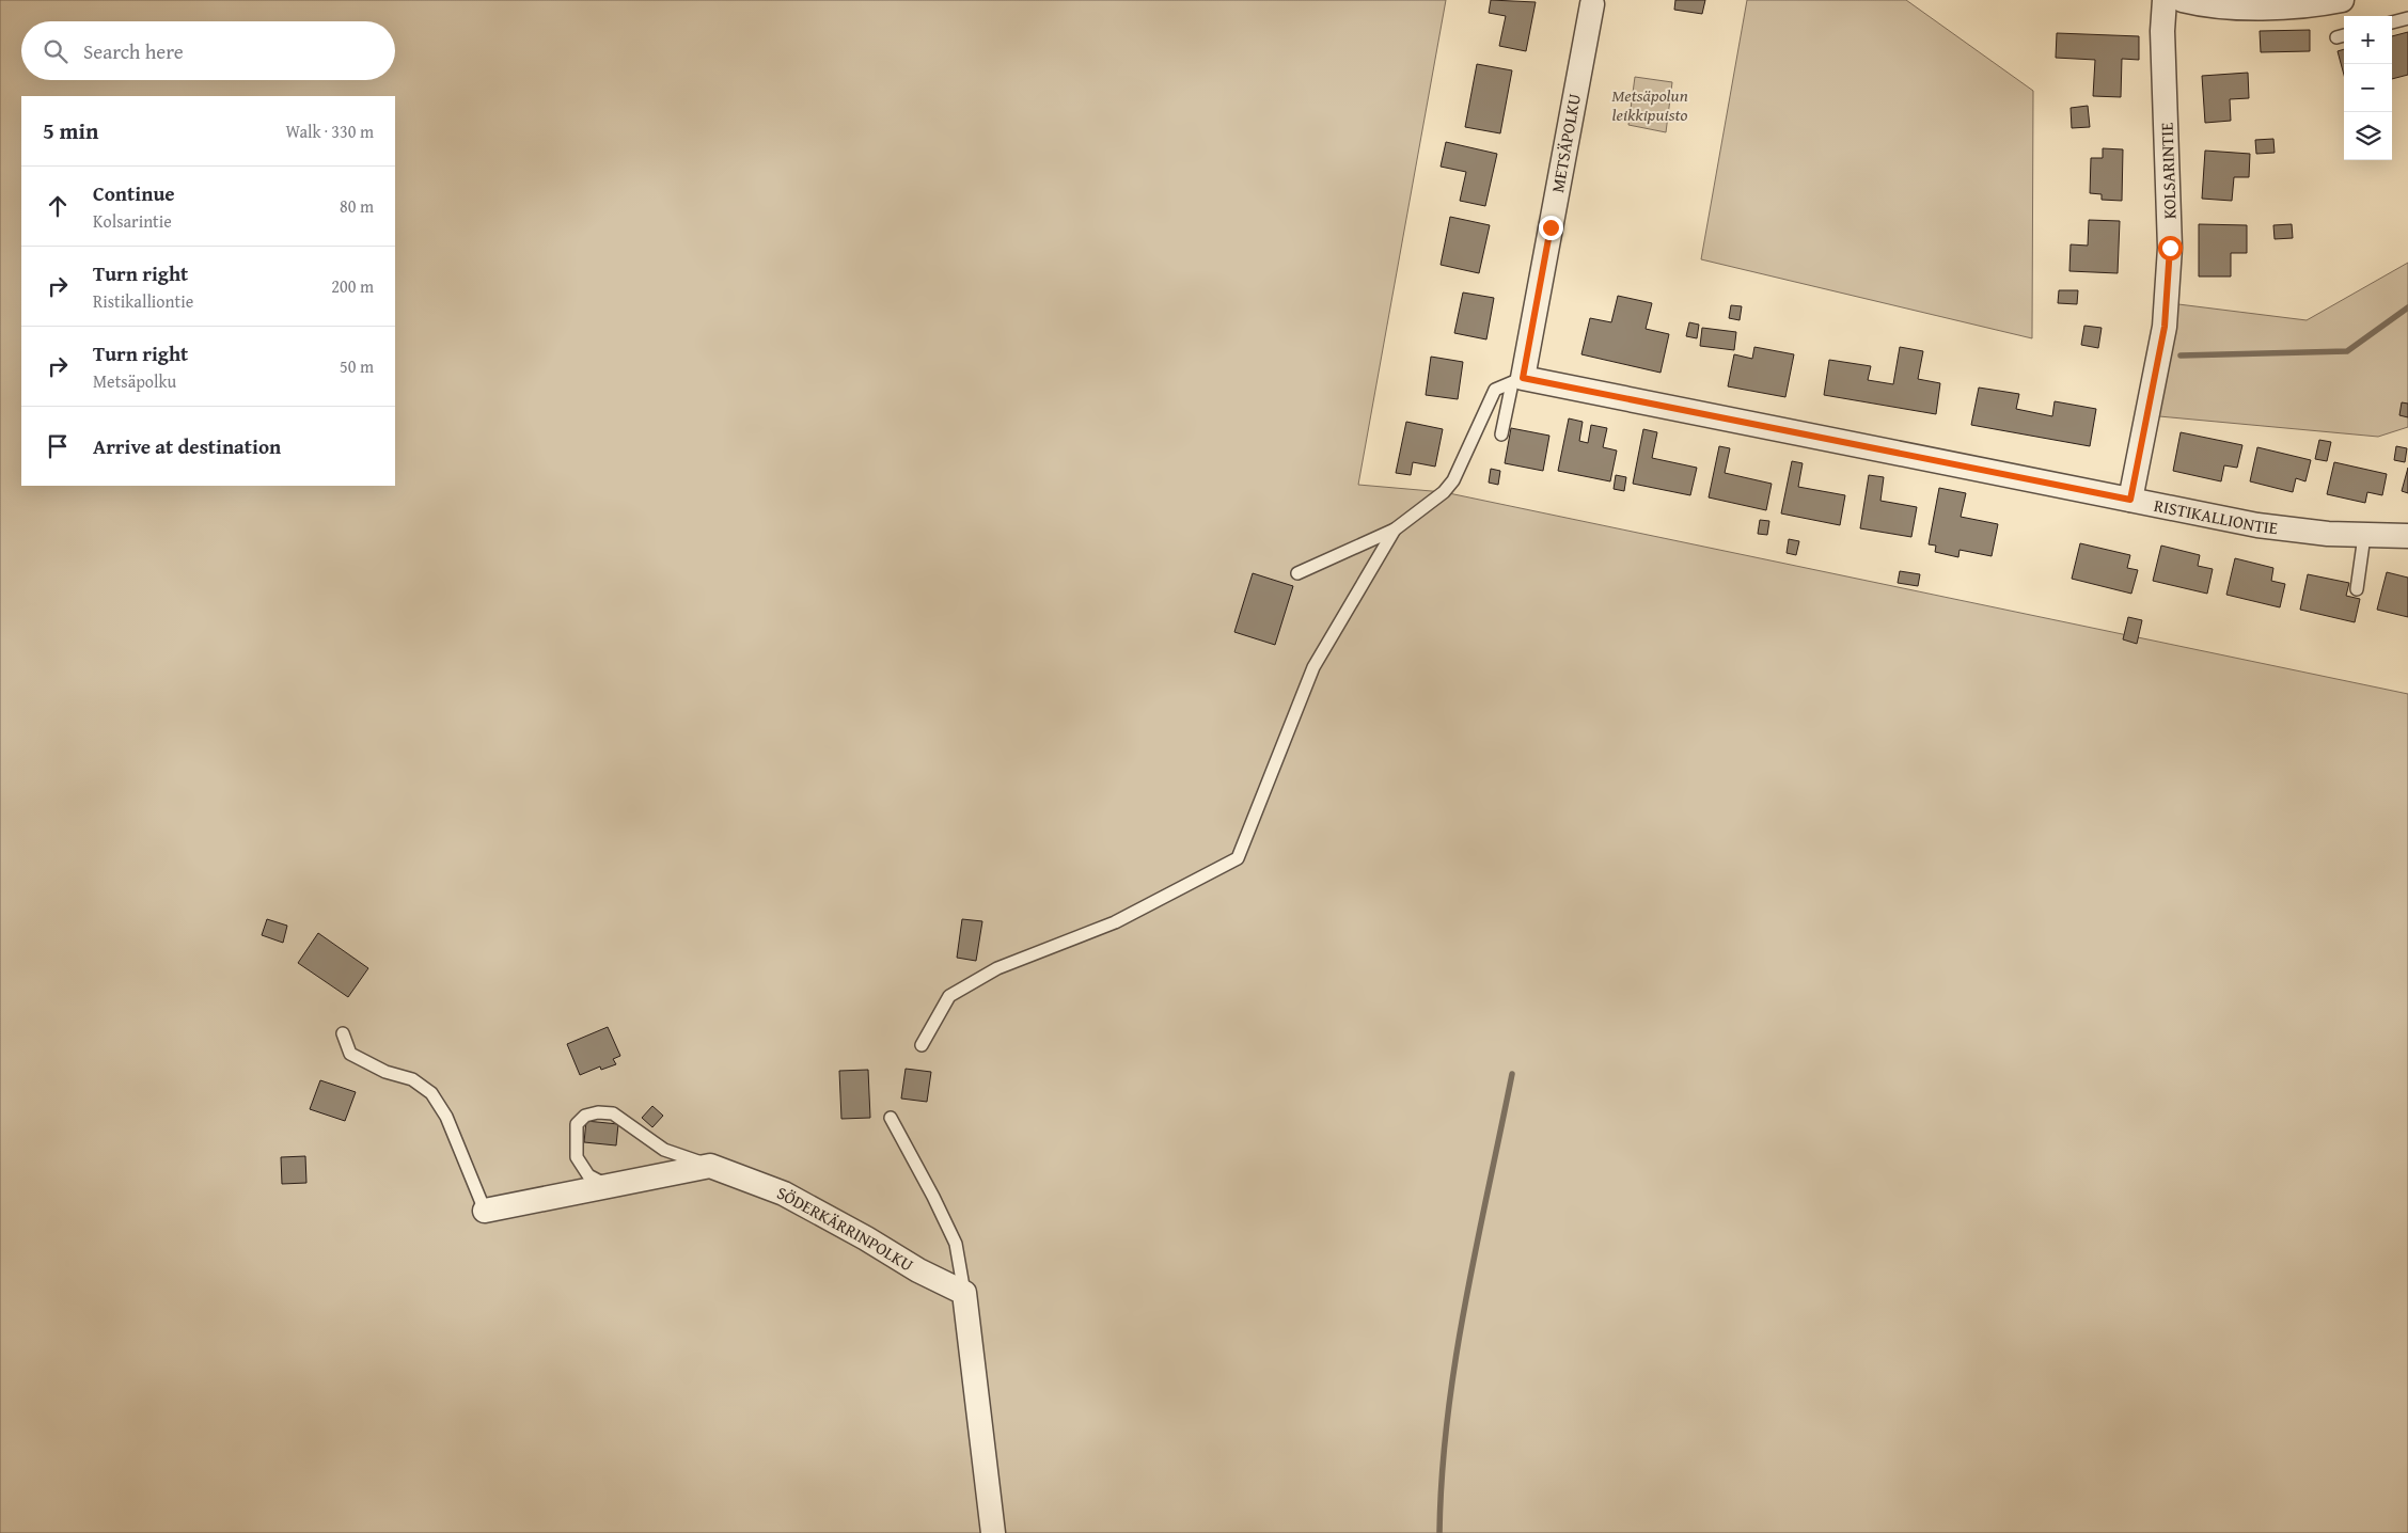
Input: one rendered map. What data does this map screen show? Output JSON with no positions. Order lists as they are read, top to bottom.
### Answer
{
  "streets": {
    "street": [
      "METSÄPOLKU",
      "KOLSARINTIE",
      "RISTIKALLIONTIE",
      "SÖDERKÄRRINPOLKU"
    ]
  },
  "crossings": [
    ["METSÄPOLKU", "RISTIKALLIONTIE"],
    ["KOLSARINTIE", "RISTIKALLIONTIE"]
  ],
  "parks": ["Metsäpolun leikkipuisto"],
  "page": {
    "map_buttons": ["+", "−"],
    "search": "Search here",
    "heading": ["5 min", "Walk · 330 m"],
    "list": [
      ["Continue", "Kolsarintie", "80 m"],
      ["Turn right", "Ristikalliontie", "200 m"],
      ["Turn right", "Metsäpolku", "50 m"],
      "Arrive at destination"
    ]
  }
}
